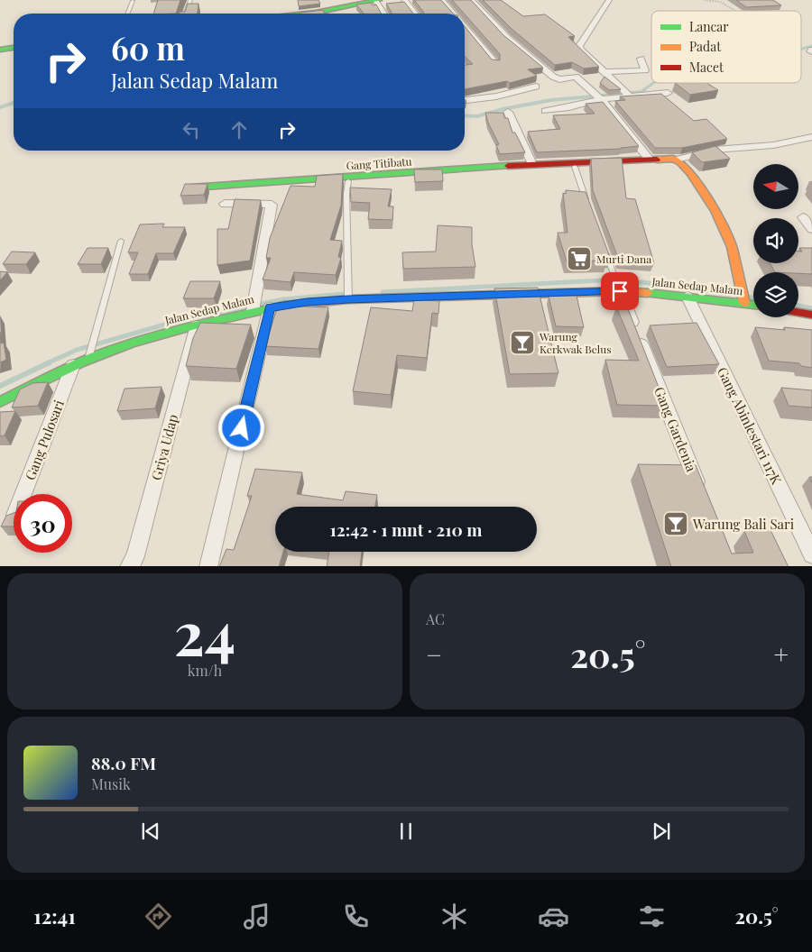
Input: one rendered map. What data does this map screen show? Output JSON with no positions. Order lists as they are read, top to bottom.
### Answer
{
  "streets": {
    "street": [
      "Gang Titibatu",
      "Jalan Sedap Malam",
      "Gang Abinlestari 117K",
      "Gang Gardenia",
      "Gang Pulosari",
      "Griya Udap"
    ]
  },
  "crossings": [
    ["Jalan Sedap Malam", "Gang Abinlestari 117K"],
    ["Jalan Sedap Malam", "Gang Gardenia"],
    ["Jalan Sedap Malam", "Gang Pulosari"],
    ["Jalan Sedap Malam", "Griya Udap"]
  ],
  "places": {
    "supermarket": ["Murti Dana"],
    "bar": ["Warung Kerkwak Belus", "Warung Bali Sari"]
  },
  "legend": ["Lancar", "Padat", "Macet"],
  "north": "left",
  "page": {
    "turn": ["60 m", "Jalan Sedap Malam"],
    "limit": "30",
    "trip": "12:42 · 1 mnt · 210 m",
    "tile": [
      ["24", "km/h"],
      "AC"
    ],
    "heat": ["−", "20.5°", "+"],
    "song": ["88.0 FM", "Musik"],
    "tabs": ["12:41", "20.5°"]
  }
}
